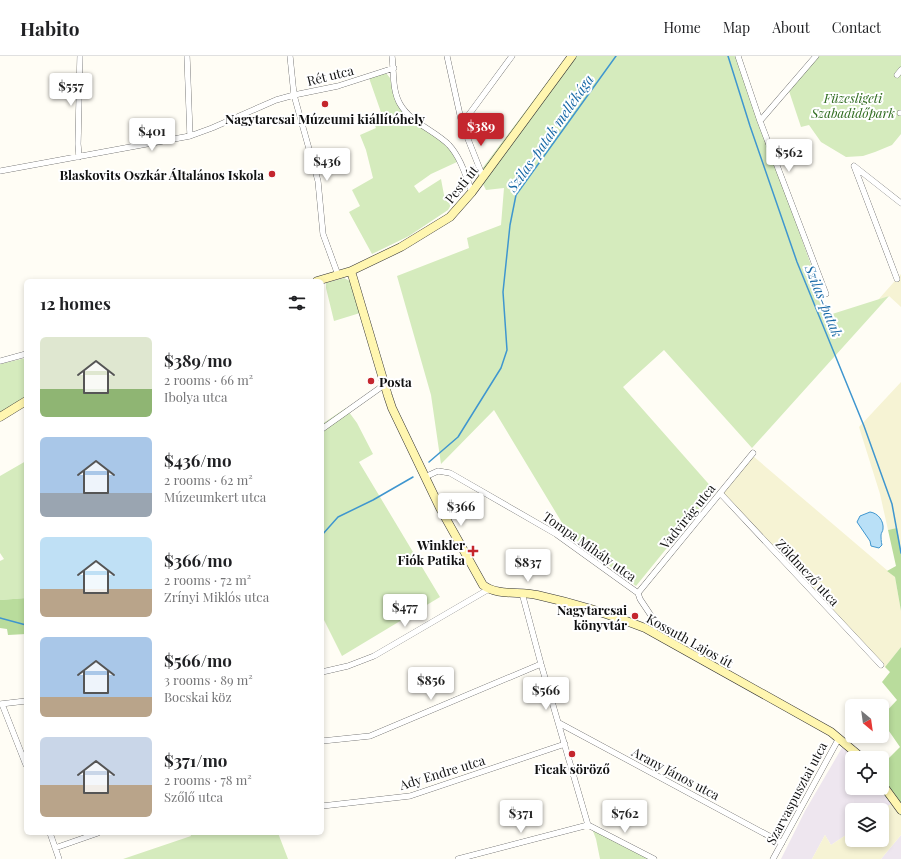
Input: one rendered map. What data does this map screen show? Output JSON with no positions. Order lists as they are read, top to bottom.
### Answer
{
  "streets": {
    "main road": ["Pesti út", "Kossuth Lajos út"],
    "street": [
      "Rét utca",
      "Vadvirág utca",
      "Tompa Mihály utca",
      "Zöldmező utca",
      "Ady Endre utca",
      "Arany János utca",
      "Szarvaspusztai utca"
    ]
  },
  "crossings": [
    ["Vadvirág utca", "Tompa Mihály utca"],
    ["Vadvirág utca", "Zöldmező utca"],
    ["Tompa Mihály utca", "Kossuth Lajos út"],
    ["Kossuth Lajos út", "Szarvaspusztai utca"],
    ["Arany János utca", "Szarvaspusztai utca"]
  ],
  "water": ["Szilas-patak mellékága", "Szilas-patak"],
  "parks": ["Füzesligeti Szabadidőpark"],
  "places": {
    "other": [
      "Nagytarcsai Múzeumi kiállítóhely",
      "Blaskovits Oszkár Általános Iskola",
      "Posta",
      "Nagytarcsai könyvtár",
      "Ficak söröző"
    ],
    "health": ["Winkler Fiók Patika"]
  },
  "north": "bottom right",
  "page": {
    "header": "Habito",
    "nav": [
      "Home",
      "Map",
      "About",
      "Contact"
    ],
    "price": [
      "$557",
      "$389",
      "$401",
      "$562",
      "$436",
      "$366",
      "$837",
      "$477",
      "$856",
      "$566",
      "$371",
      "$762"
    ],
    "heading": "12 homes",
    "list": [
      {
        "name": "$389/mo",
        "note": "2 rooms · 66 m² · Ibolya utca"
      },
      {
        "name": "$436/mo",
        "note": "2 rooms · 62 m² · Múzeumkert utca"
      },
      {
        "name": "$366/mo",
        "note": "2 rooms · 72 m² · Zrínyi Miklós utca"
      },
      {
        "name": "$566/mo",
        "note": "3 rooms · 89 m² · Bocskai köz"
      },
      {
        "name": "$371/mo",
        "note": "2 rooms · 78 m² · Szőlő utca"
      }
    ]
  }
}
